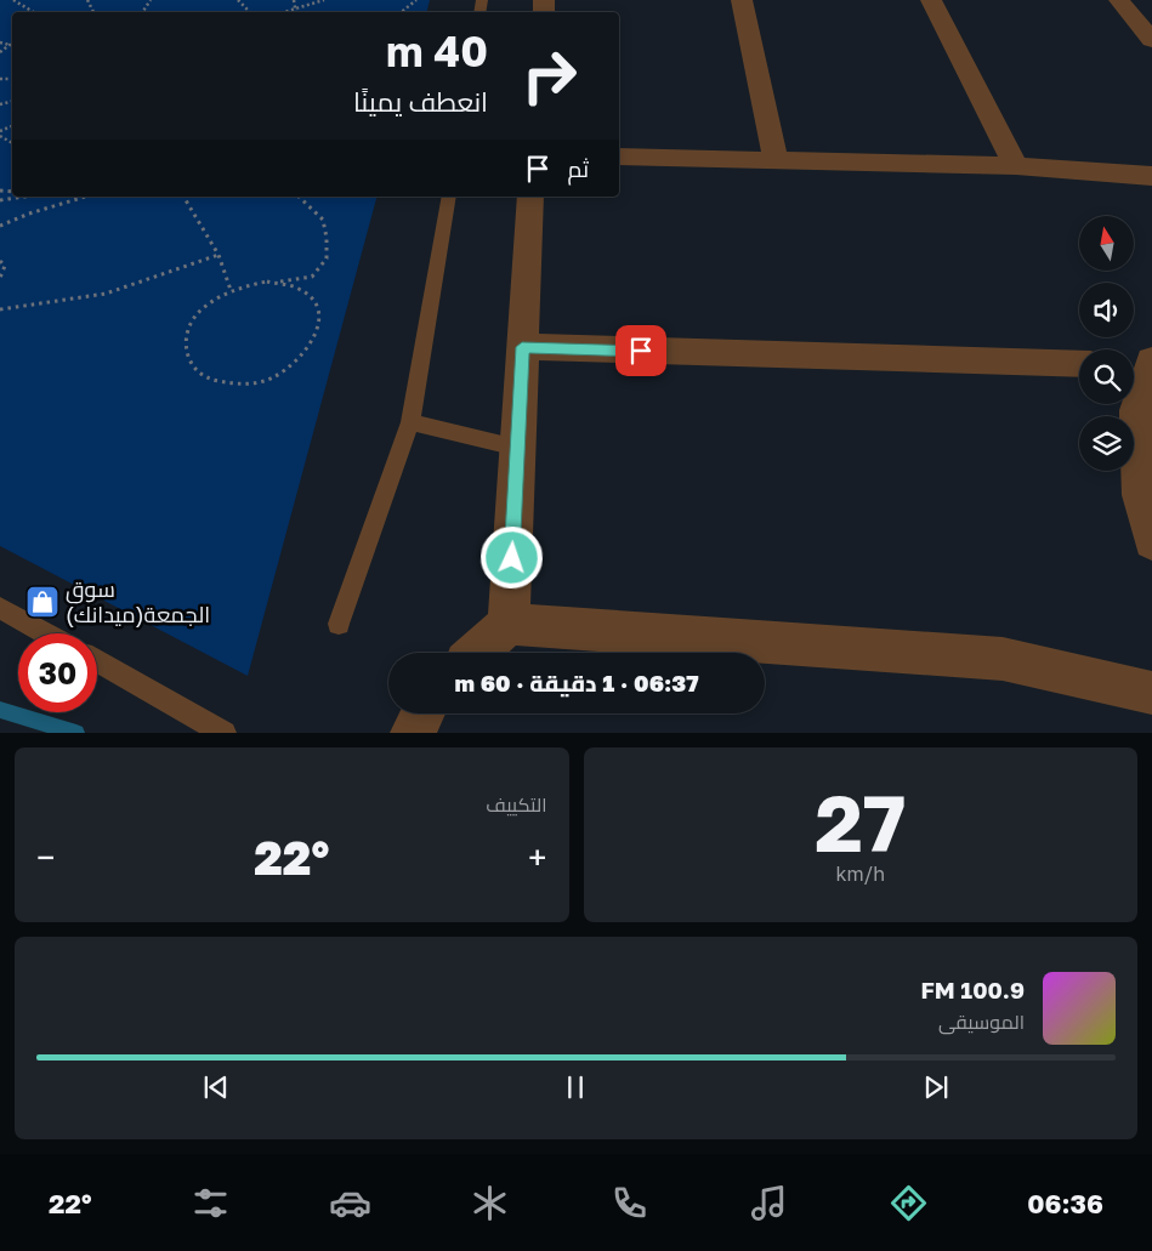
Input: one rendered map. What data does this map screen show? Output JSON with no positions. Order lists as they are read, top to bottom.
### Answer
{
  "places": {
    "shop": ["سوق الجمعة(ميدانك)"]
  },
  "north": "top",
  "page": {
    "turn": ["40 m", "انعطف يمينًا"],
    "then": "ثم",
    "limit": "30",
    "trip": "06:37 · 1 دقيقة · 60 m",
    "tile": [
      ["27", "km/h"],
      "التكييف"
    ],
    "heat": ["−", "22°", "+"],
    "song": ["100.9 FM", "الموسيقى"],
    "tabs": ["06:36", "22°"]
  }
}
